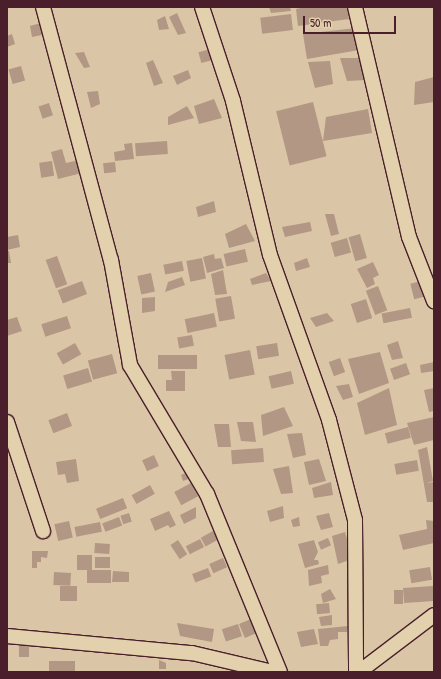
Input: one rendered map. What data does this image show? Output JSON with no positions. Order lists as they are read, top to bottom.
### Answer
{
  "scale_bar": "50 m"
}
